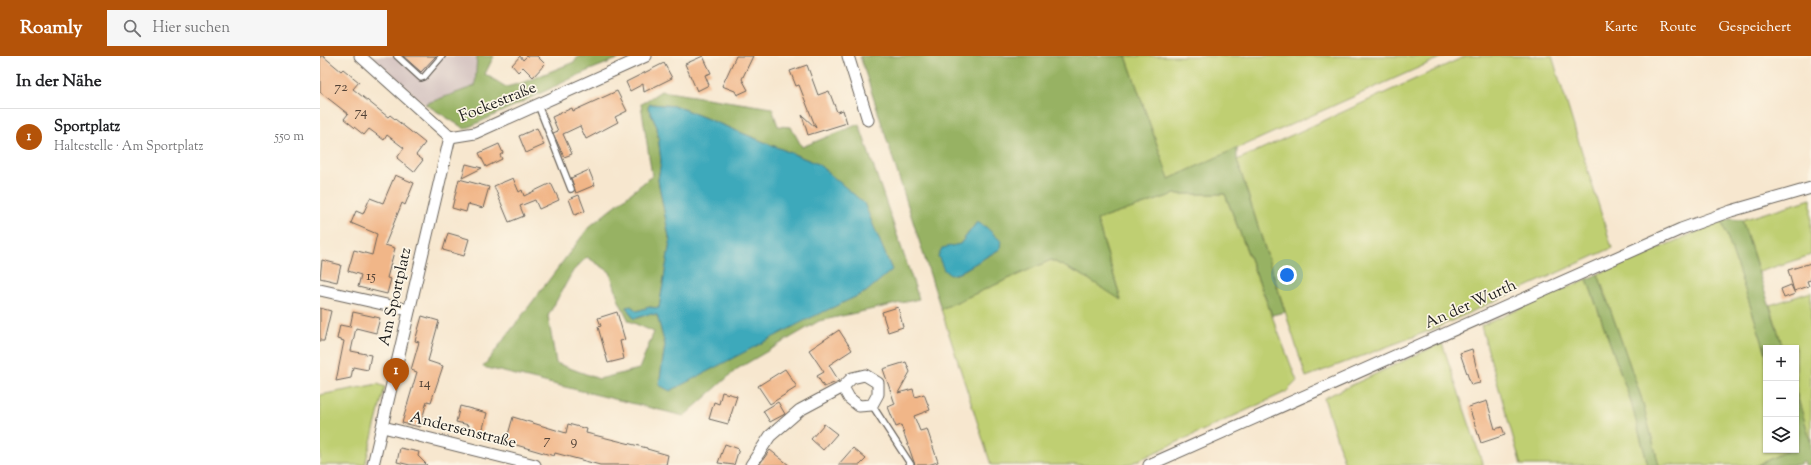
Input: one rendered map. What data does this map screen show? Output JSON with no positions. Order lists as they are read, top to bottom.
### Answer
{
  "streets": {
    "street": [
      "Fockestraße",
      "Am Sportplatz",
      "An der Wurth",
      "Andersenstraße"
    ]
  },
  "crossings": [
    ["Fockestraße", "Am Sportplatz"],
    ["Am Sportplatz", "Andersenstraße"]
  ],
  "house_numbers": [
    "72",
    "74",
    "15",
    "14",
    "7",
    "9"
  ],
  "page": {
    "header": "Roamly",
    "search": "Hier suchen",
    "nav": ["Karte", "Route", "Gespeichert"],
    "heading": "In der Nähe",
    "list": [
      {
        "mark": "1",
        "name": "Sportplatz",
        "note": "Haltestelle · Am Sportplatz",
        "value": "550 m"
      }
    ],
    "map_buttons": ["+", "−"],
    "pins": "1"
  }
}
